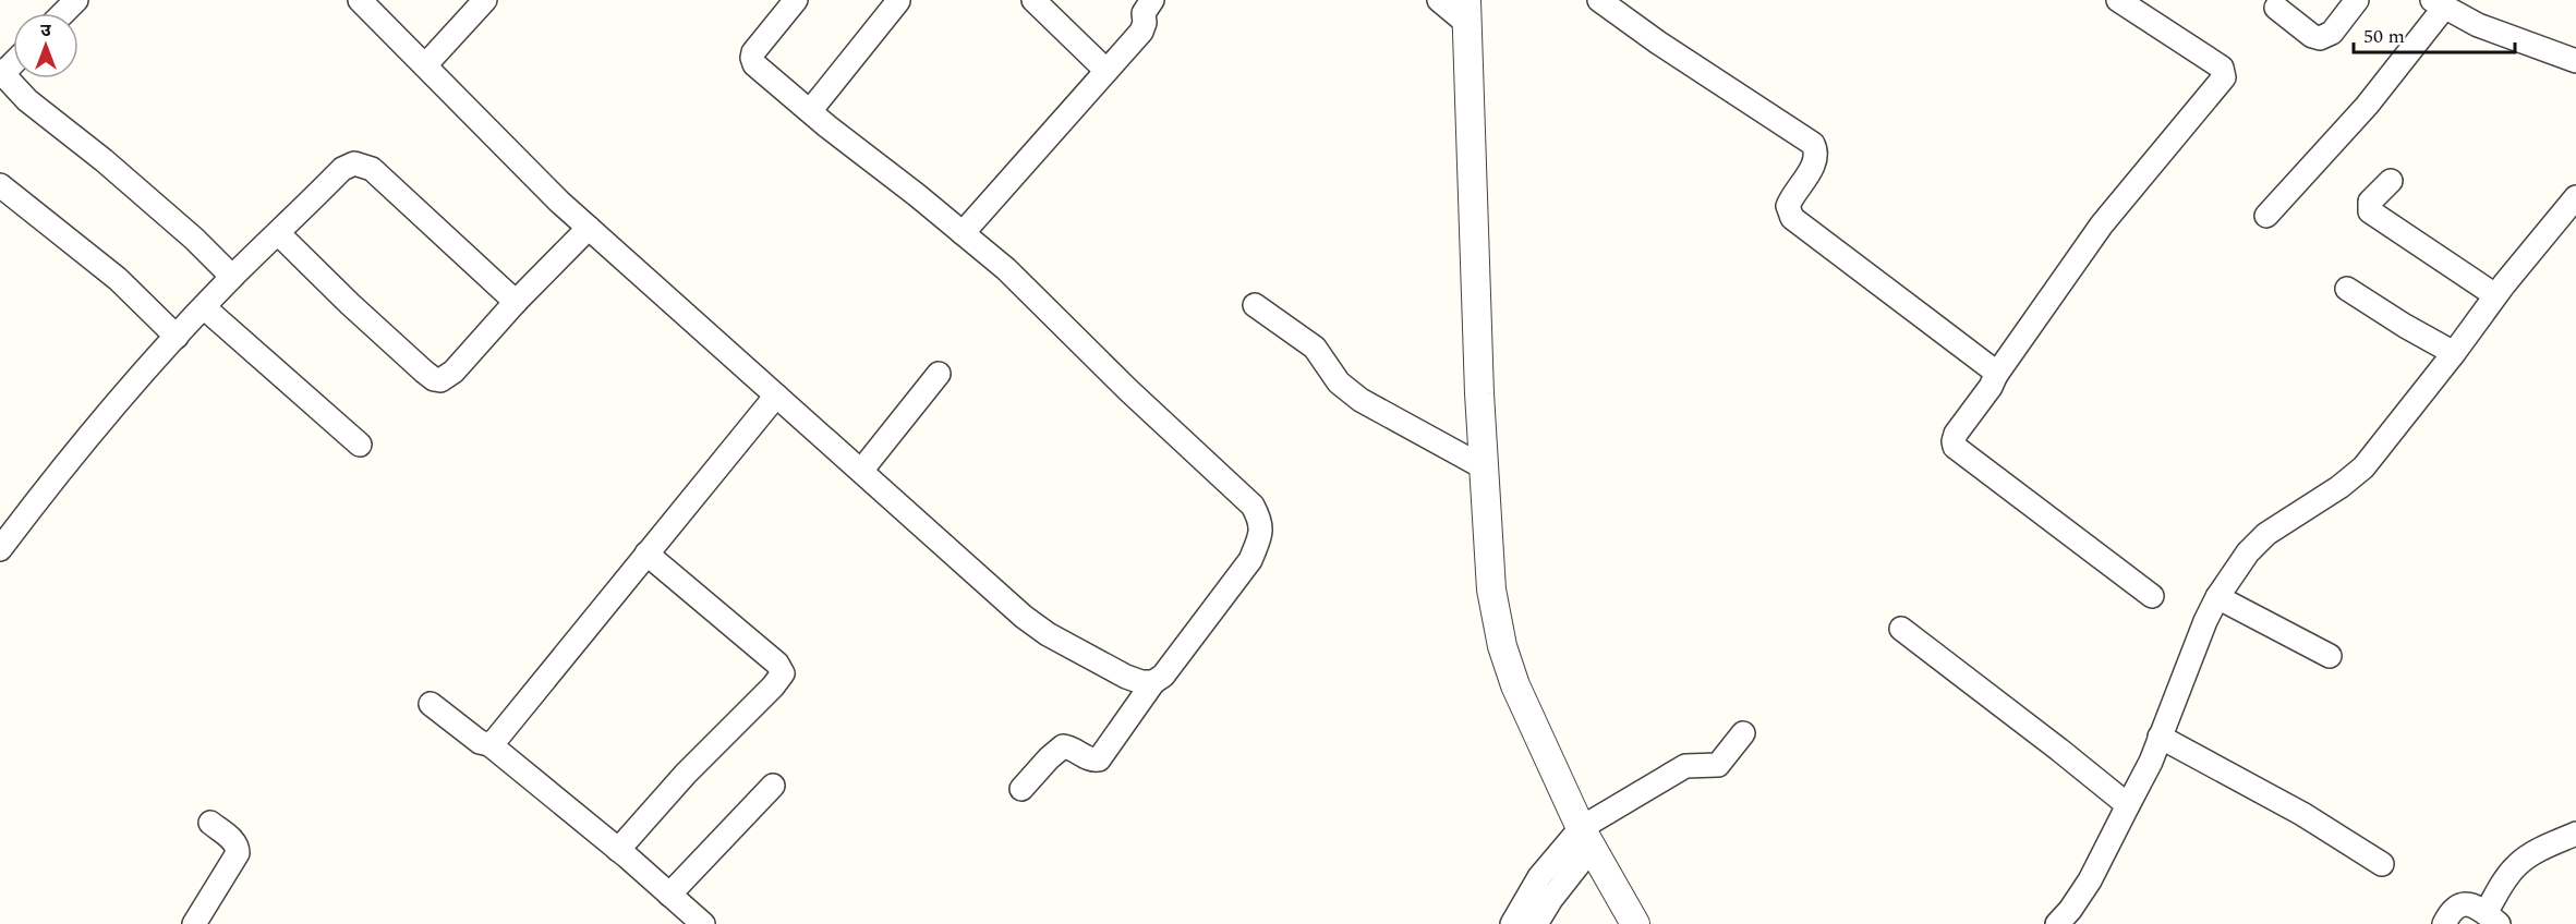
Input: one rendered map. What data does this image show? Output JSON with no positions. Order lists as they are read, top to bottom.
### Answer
{
  "scale_bar": "50 m",
  "north": "top"
}
